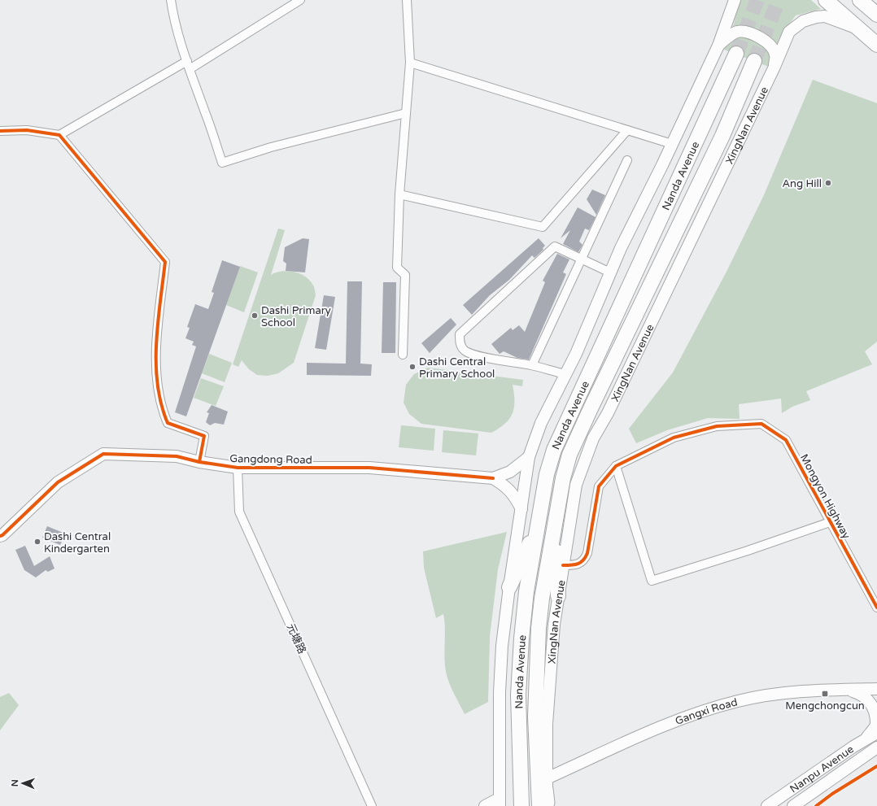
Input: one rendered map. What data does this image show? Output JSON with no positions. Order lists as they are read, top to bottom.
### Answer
{
  "streets": {
    "highway": ["Nanda Avenue"],
    "main road": [
      "XingNan Avenue",
      "Gangdong Road",
      "Gangxi Road",
      "Nanpu Avenue"
    ],
    "street": ["Mongyon Highway", "元塘路"]
  },
  "crossings": [
    ["XingNan Avenue", "Mongyon Highway"],
    ["XingNan Avenue", "Gangxi Road"],
    ["Gangdong Road", "元塘路"]
  ],
  "places": {
    "other": [
      "Ang Hill",
      "Dashi Primary School",
      "Dashi Central Primary School",
      "Dashi Central Kindergarten"
    ],
    "transit": ["Mengchongcun"]
  },
  "north": "left"
}
